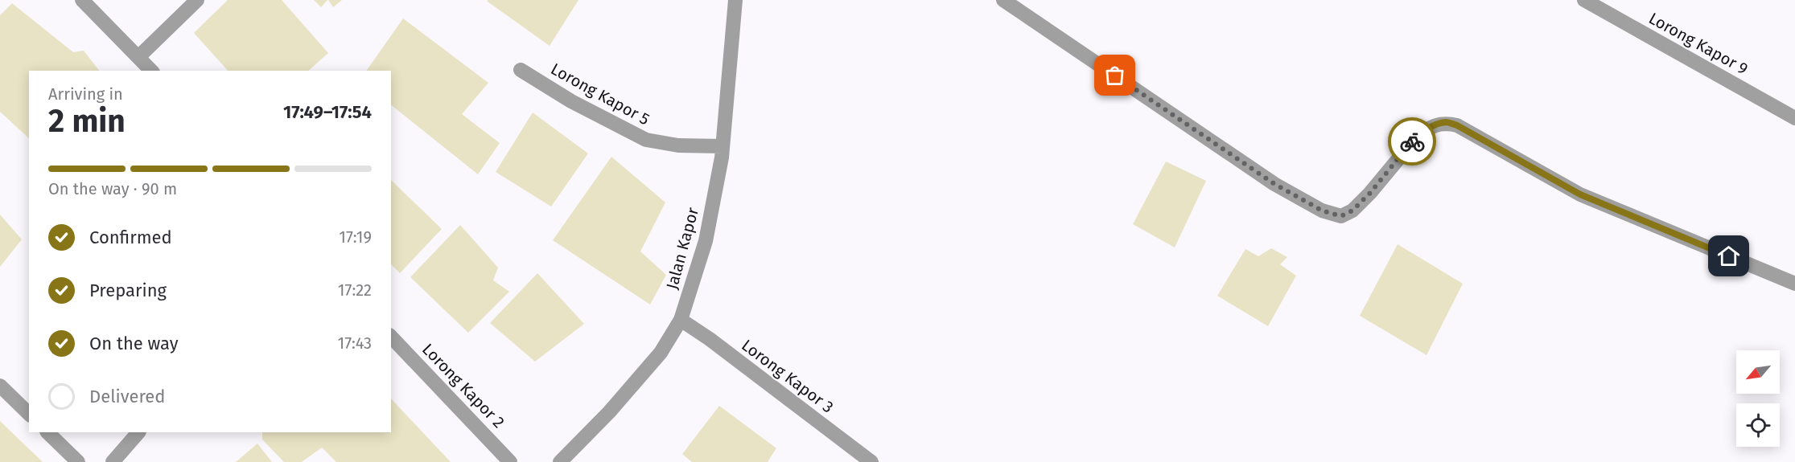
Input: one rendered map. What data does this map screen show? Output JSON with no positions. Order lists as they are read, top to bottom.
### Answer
{
  "streets": {
    "street": [
      "Lorong Kapor 9",
      "Lorong Kapor 5",
      "Jalan Kapor",
      "Lorong Kapor 3",
      "Lorong Kapor 2"
    ]
  },
  "crossings": [
    ["Lorong Kapor 5", "Jalan Kapor"],
    ["Jalan Kapor", "Lorong Kapor 3"]
  ],
  "north": "bottom left",
  "page": {
    "heading": ["2 min", "Arriving in", "17:49–17:54"],
    "bar": "On the way · 90 m",
    "list": [
      ["Confirmed", "17:19"],
      ["Preparing", "17:22"],
      ["On the way", "17:43"],
      "Delivered"
    ]
  }
}
